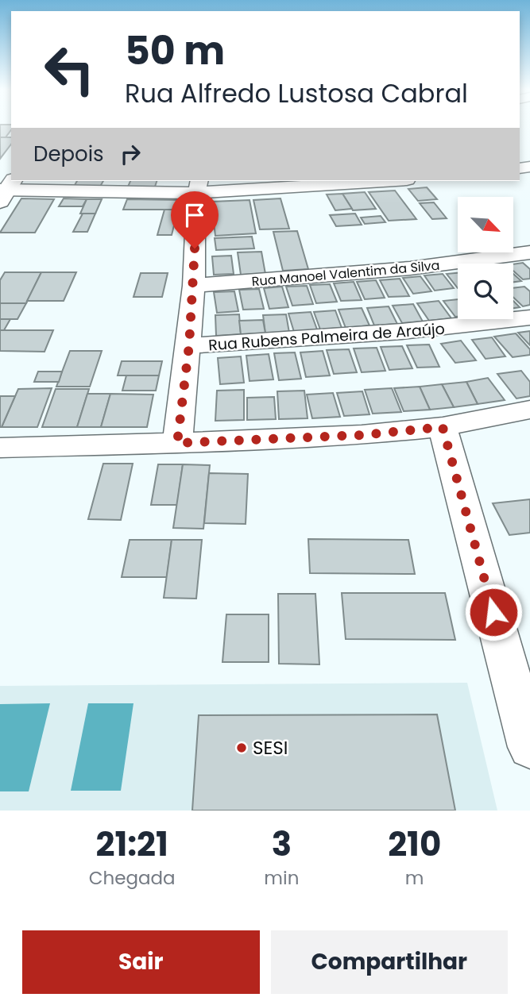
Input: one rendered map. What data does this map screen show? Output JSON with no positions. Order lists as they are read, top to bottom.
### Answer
{
  "streets": {
    "street": ["Rua Manoel Valentim da Silva", "Rua Rubens Palmeira de Araújo"]
  },
  "places": ["SESI"],
  "north": "bottom right",
  "page": {
    "turn": ["50 m", "Rua Alfredo Lustosa Cabral"],
    "then": "Depois",
    "eta": [
      "21:21",
      "Chegada",
      "3",
      "min",
      "210",
      "m"
    ],
    "buttons": ["Sair", "Compartilhar"]
  }
}
